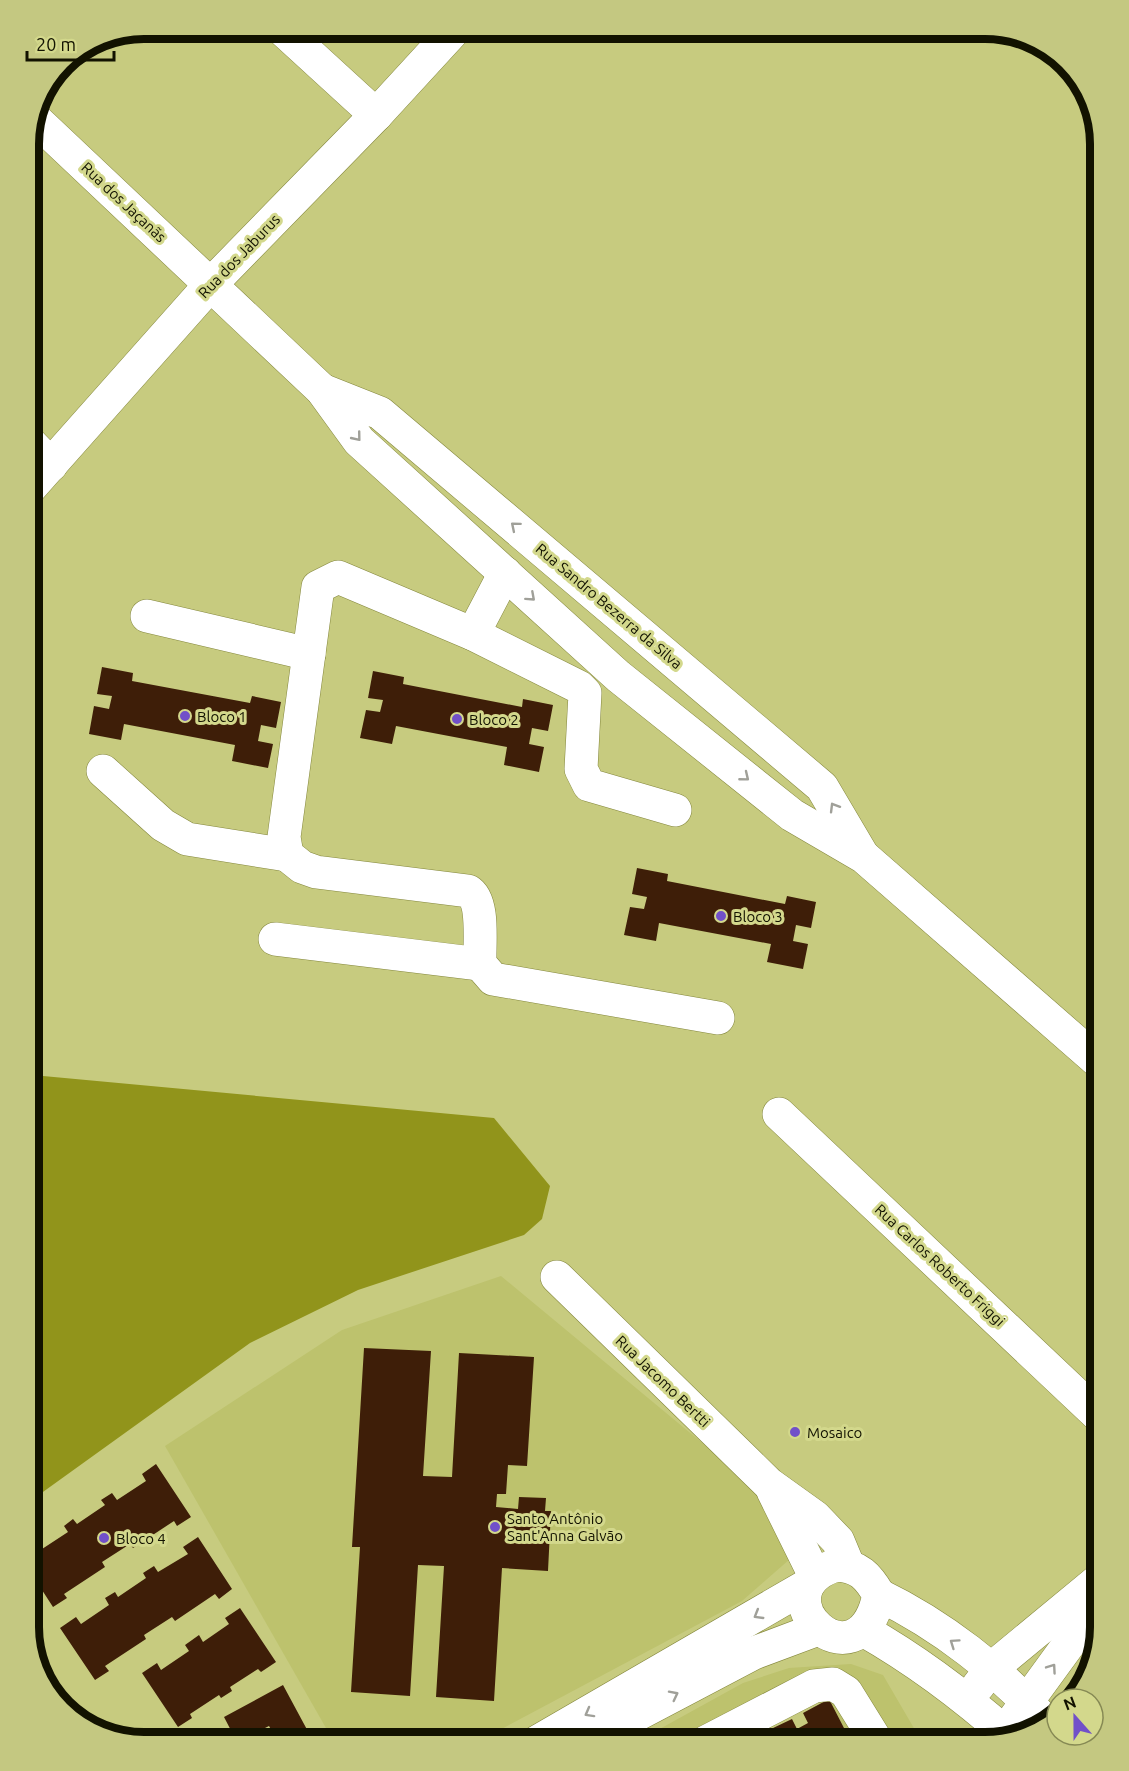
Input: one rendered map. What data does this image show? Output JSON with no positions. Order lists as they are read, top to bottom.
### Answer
{
  "streets": {
    "street": [
      "Rua dos Jaçanãs",
      "Rua dos Jaburus",
      "Rua Sandro Bezerra da Silva",
      "Rua Carlos Roberto Friggi",
      "Rua Jacomo Bertti"
    ]
  },
  "crossings": [
    ["Rua dos Jaçanãs", "Rua dos Jaburus"],
    ["Rua dos Jaçanãs", "Rua Sandro Bezerra da Silva"],
    ["Rua dos Jaburus", "Rua Sandro Bezerra da Silva"]
  ],
  "places": [
    "Bloco 1",
    "Bloco 2",
    "Bloco 3",
    "Mosaico",
    "Santo Antônio Sant'Anna Galvão",
    "Bloco 4"
  ],
  "scale_bar": "20 m",
  "north": "top"
}
